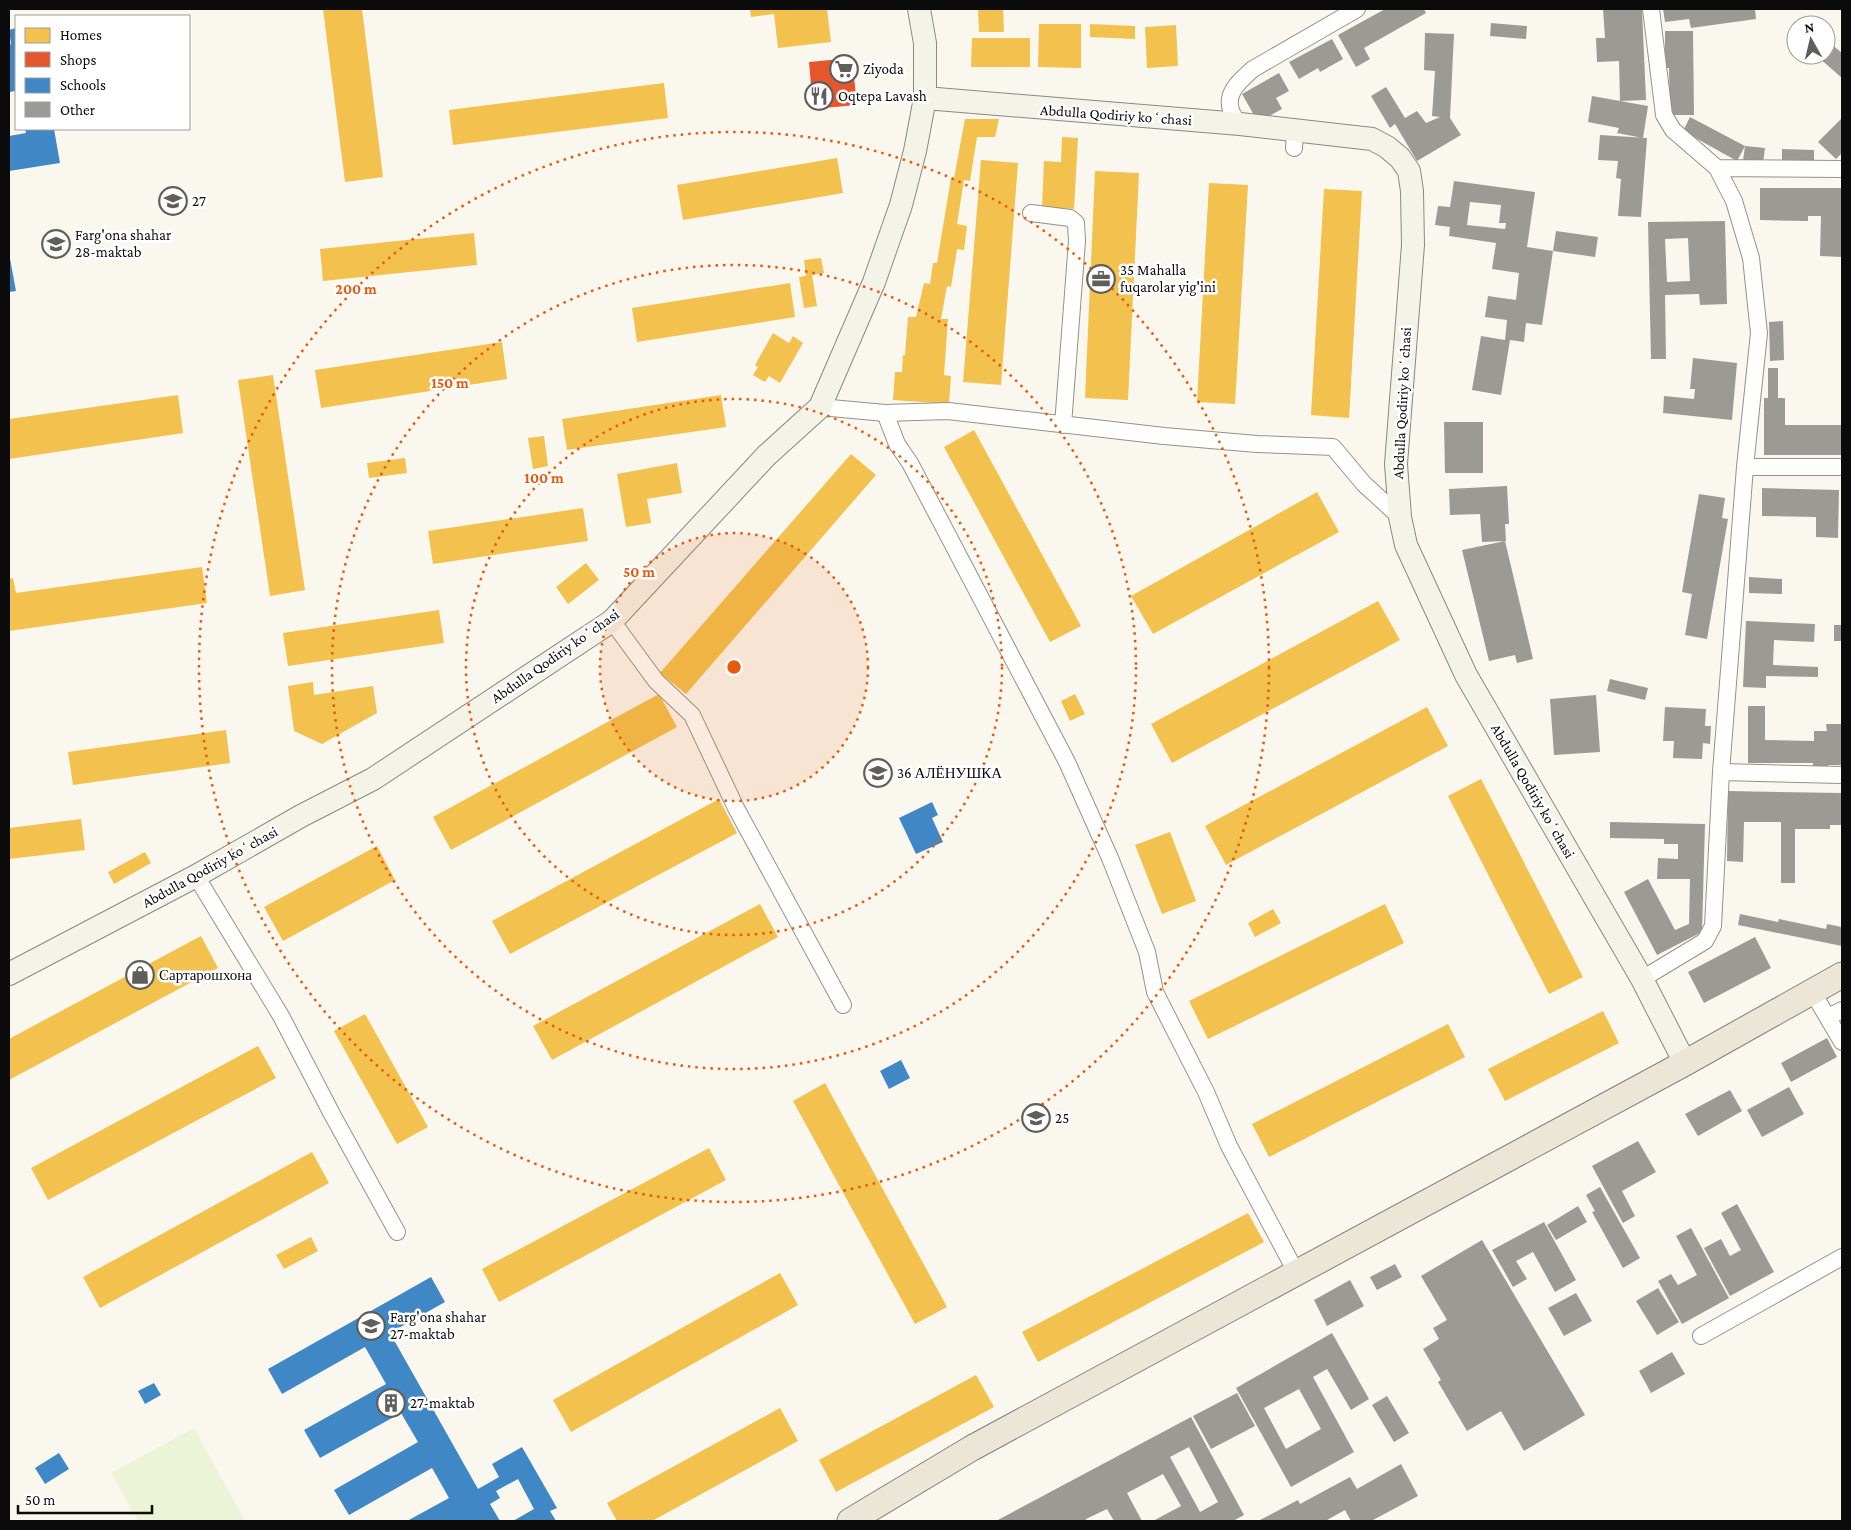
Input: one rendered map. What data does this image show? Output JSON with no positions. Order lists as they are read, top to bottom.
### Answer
{
  "streets": {
    "street": ["Abdulla Qodiriy koʻchasi"]
  },
  "places": {
    "supermarket": ["Ziyoda"],
    "restaurant": ["Oqtepa Lavash"],
    "school or university": [
      "27",
      "Farg'ona shahar 28-maktab",
      "36 АЛЁНУШКА",
      "25",
      "Farg'ona shahar 27-maktab"
    ],
    "office": ["35 Mahalla fuqarolar yig'ini"],
    "shop": ["Сартарошхона"],
    "building": ["27-maktab"]
  },
  "legend": [
    "Homes",
    "Shops",
    "Schools",
    "Other"
  ],
  "scale_bar": "50 m",
  "north": "top",
  "rings": [
    "200 m",
    "150 m",
    "100 m",
    "50 m"
  ]
}
